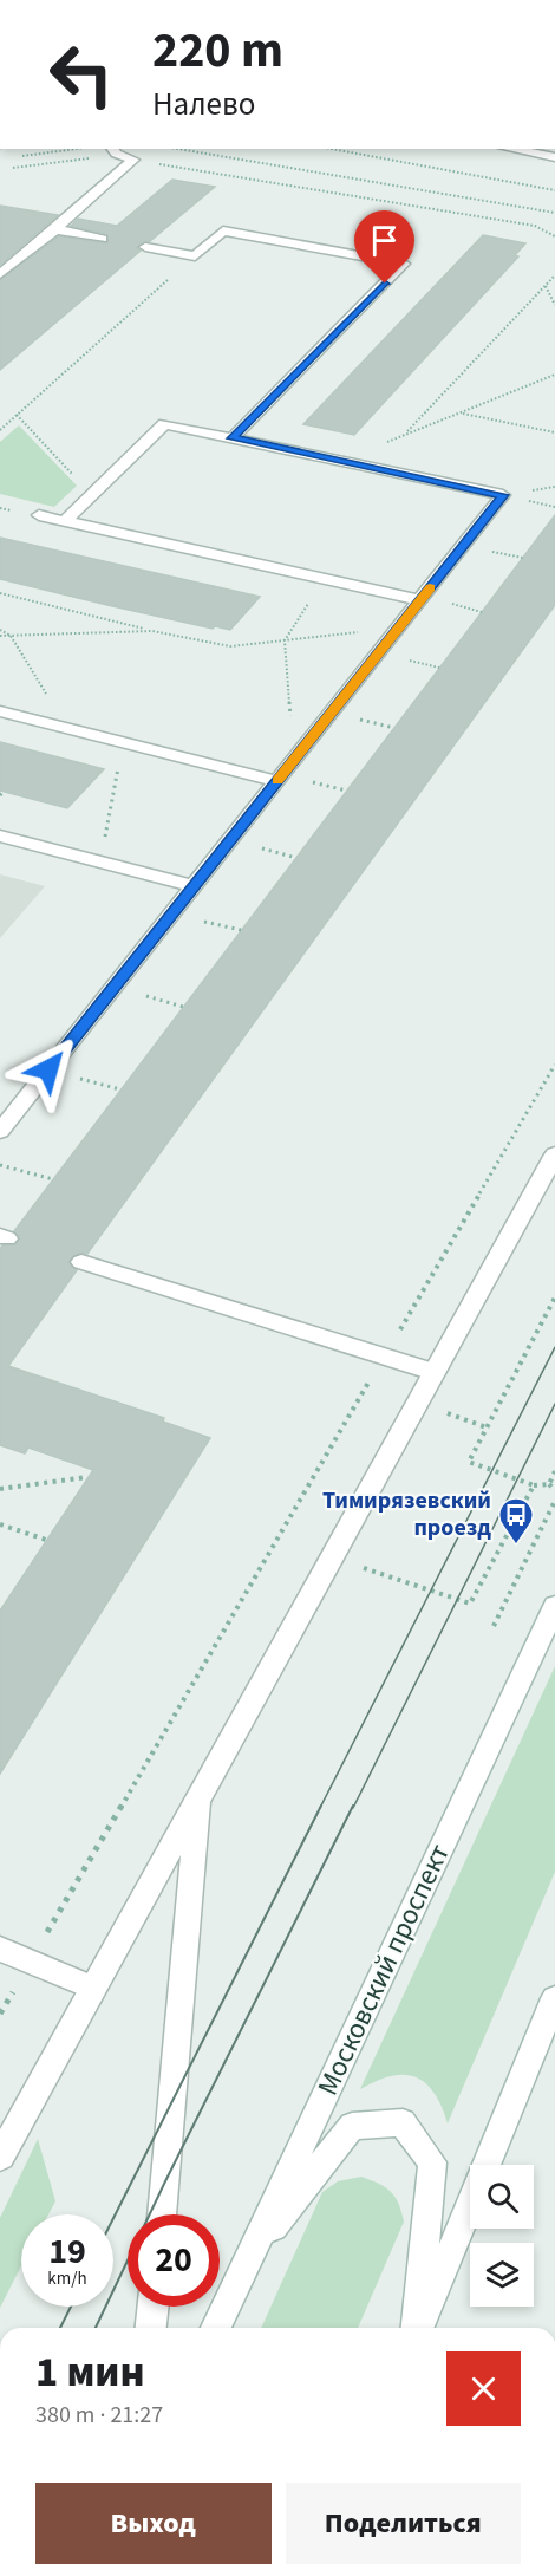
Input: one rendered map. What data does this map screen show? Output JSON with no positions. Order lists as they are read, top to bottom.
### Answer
{
  "streets": {
    "street": ["Московский проспект"]
  },
  "places": {
    "bus stop": ["Тимирязевский проезд"]
  },
  "page": {
    "turn": ["220 m", "Налево"],
    "speed": "19 km/h",
    "limit": "20",
    "heading": ["1 мин", "380 m · 21:27"],
    "buttons": ["Выход", "Поделиться"]
  }
}
